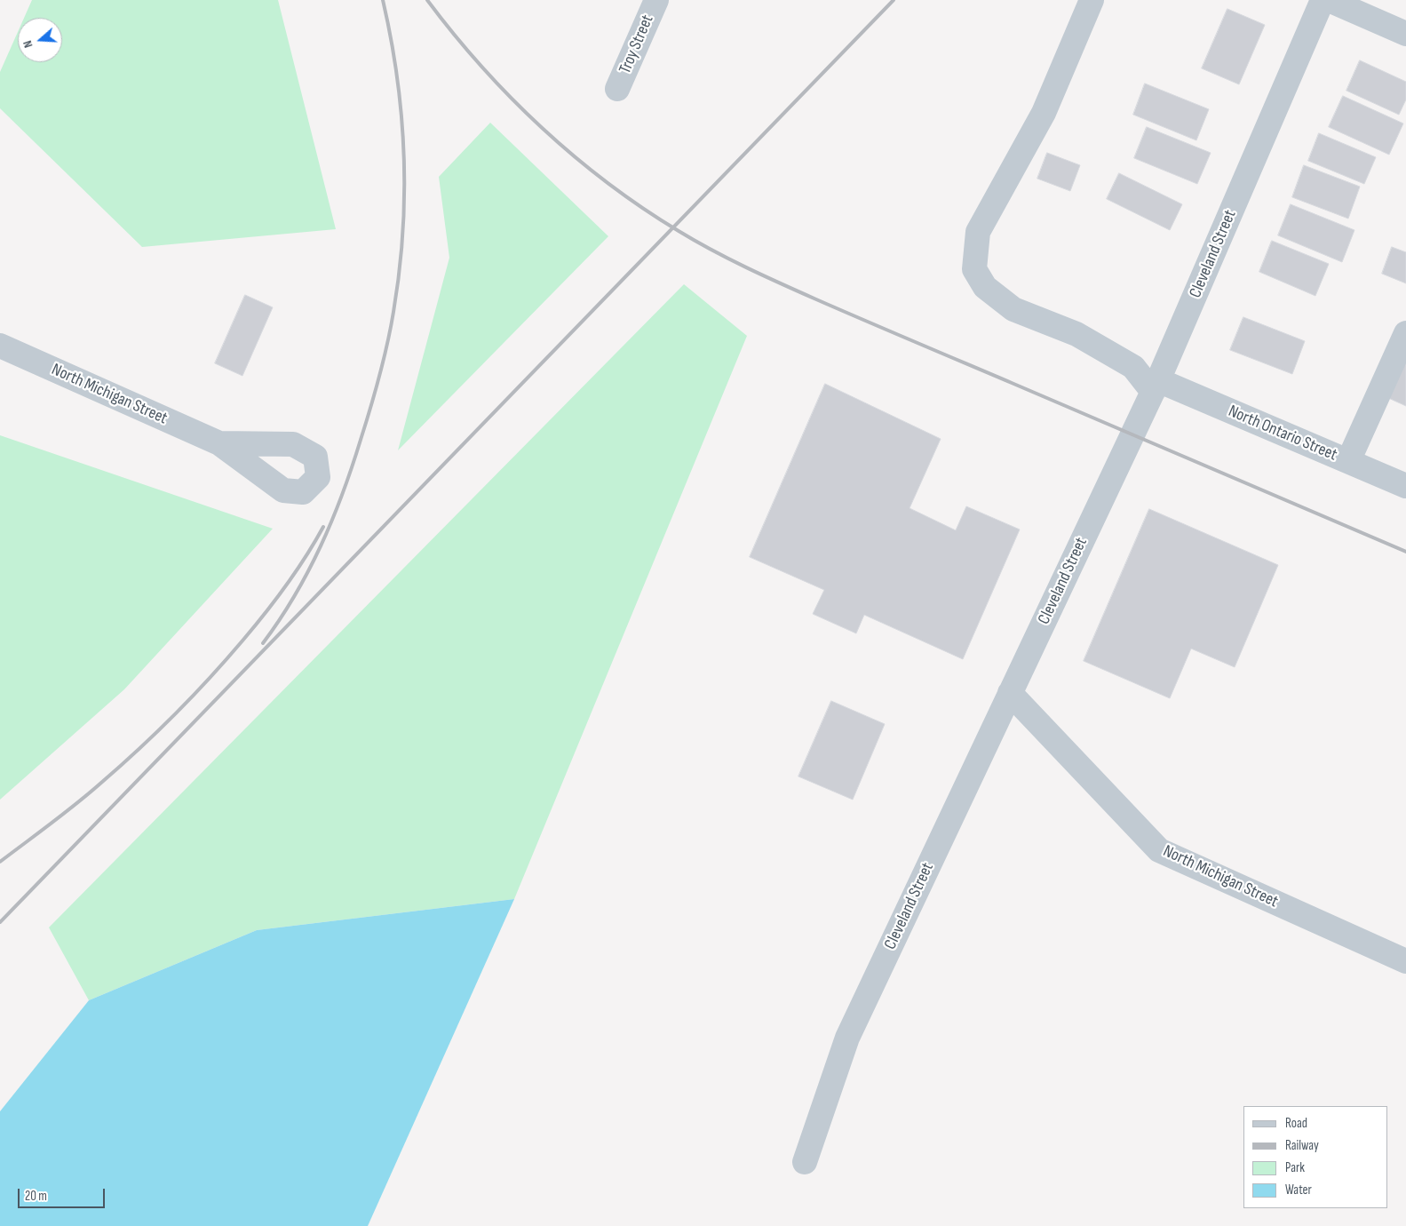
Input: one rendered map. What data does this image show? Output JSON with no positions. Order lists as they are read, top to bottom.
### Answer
{
  "streets": {
    "street": [
      "Troy Street",
      "Cleveland Street",
      "North Michigan Street",
      "North Ontario Street"
    ]
  },
  "crossings": [
    ["Cleveland Street", "North Michigan Street"],
    ["Cleveland Street", "North Ontario Street"]
  ],
  "legend": [
    "Road",
    "Railway",
    "Park",
    "Water"
  ],
  "scale_bar": "20 m",
  "north": "left"
}
